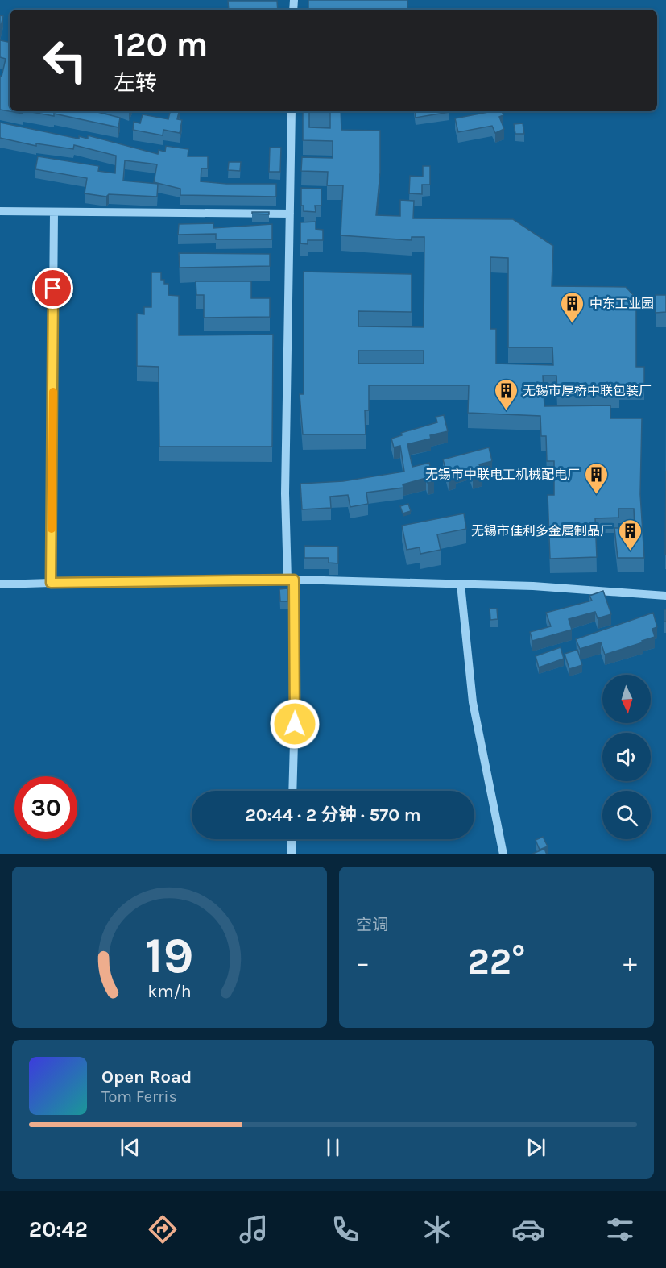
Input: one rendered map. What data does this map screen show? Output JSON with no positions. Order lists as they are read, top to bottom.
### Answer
{
  "places": {
    "building": [
      "中东工业园",
      "无锡市厚桥中联包装厂",
      "无锡市中联电工机械配电厂",
      "无锡市佳利多金属制品厂"
    ]
  },
  "north": "bottom",
  "page": {
    "turn": ["120 m", "左转"],
    "limit": "30",
    "trip": "20:44 · 2 分钟 · 570 m",
    "tile": "空调",
    "heat": ["−", "22°", "+"],
    "song": ["Open Road", "Tom Ferris"],
    "tabs": "20:42",
    "gauge": ["19", "km/h"]
  }
}
